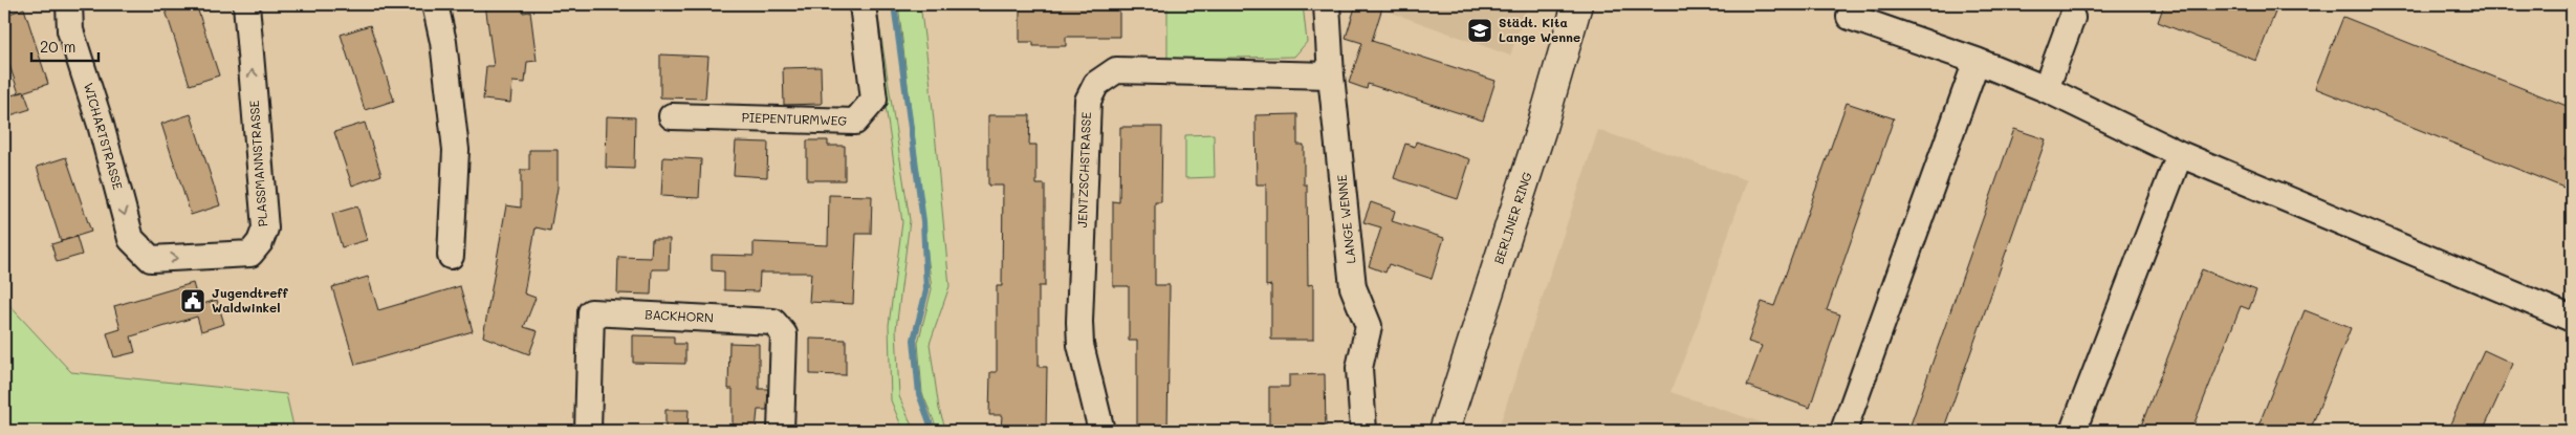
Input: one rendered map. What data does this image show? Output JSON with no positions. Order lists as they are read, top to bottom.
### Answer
{
  "streets": {
    "main road": ["BERLINER RING"],
    "street": [
      "PIEPENTURMWEG",
      "WICHARTSTRASSE",
      "PLASSMANNSTRASSE",
      "JENTZSCHSTRASSE",
      "LANGE WENNE",
      "BACKHORN"
    ]
  },
  "crossings": [
    ["WICHARTSTRASSE", "PLASSMANNSTRASSE"],
    ["JENTZSCHSTRASSE", "LANGE WENNE"]
  ],
  "one_way": ["WICHARTSTRASSE"],
  "places": {
    "school or university": ["Städt. Kita Lange Wenne"],
    "public building": ["Jugendtreff Waldwinkel"]
  },
  "scale_bar": "20 m"
}
